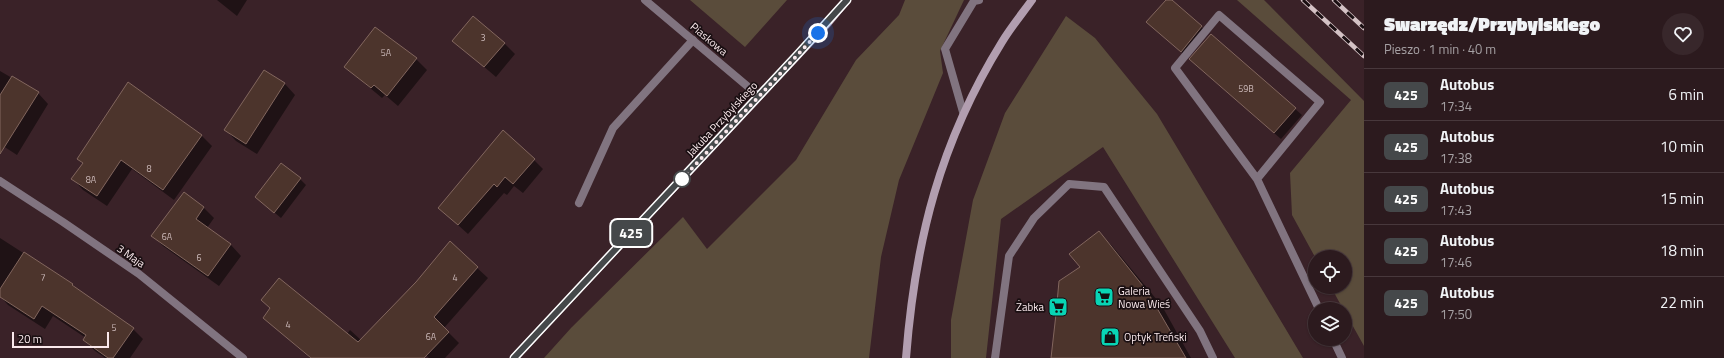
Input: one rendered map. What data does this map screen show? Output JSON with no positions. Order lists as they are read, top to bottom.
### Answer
{
  "streets": {
    "street": ["Piaskowa", "Jakuba Przybylskiego", "3 Maja"]
  },
  "crossings": [
    ["Piaskowa", "Jakuba Przybylskiego"]
  ],
  "places": {
    "supermarket": ["Galeria Nowa Wieś", "Żabka"],
    "shop": ["Optyk Treński"]
  },
  "lines": ["bus line 425"],
  "house_numbers": [
    "3",
    "5A",
    "59B",
    "8",
    "8A",
    "6A",
    "6",
    "7",
    "4",
    "4",
    "5",
    "6A"
  ],
  "scale_bar": "20 m",
  "page": {
    "on_map": "425",
    "heading": ["Swarzędz/Przybylskiego", "Pieszo · 1 min · 40 m"],
    "list": [
      {
        "mark": "425",
        "name": "Autobus",
        "note": "17:34",
        "value": "6 min"
      },
      {
        "mark": "425",
        "name": "Autobus",
        "note": "17:38",
        "value": "10 min"
      },
      {
        "mark": "425",
        "name": "Autobus",
        "note": "17:43",
        "value": "15 min"
      },
      {
        "mark": "425",
        "name": "Autobus",
        "note": "17:46",
        "value": "18 min"
      },
      {
        "mark": "425",
        "name": "Autobus",
        "note": "17:50",
        "value": "22 min"
      }
    ],
    "scale": "20 m"
  }
}
